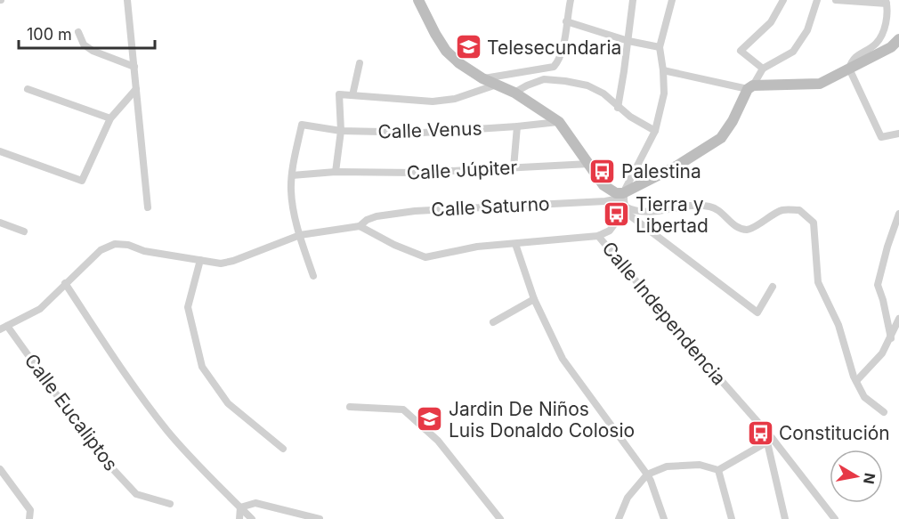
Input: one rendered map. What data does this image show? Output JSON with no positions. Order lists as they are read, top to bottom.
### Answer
{
  "streets": {
    "street": [
      "Calle Venus",
      "Calle Júpiter",
      "Calle Saturno",
      "Calle Independencia",
      "Calle Eucaliptos"
    ]
  },
  "crossings": [
    ["Calle Venus", "Calle Júpiter"],
    ["Calle Saturno", "Calle Independencia"]
  ],
  "places": {
    "school or university": ["Telesecundaria", "Jardin De Niños Luis Donaldo Colosio"],
    "bus stop": ["Palestina", "Tierra y Libertad", "Constitución"]
  },
  "scale_bar": "100 m",
  "north": "right"
}
